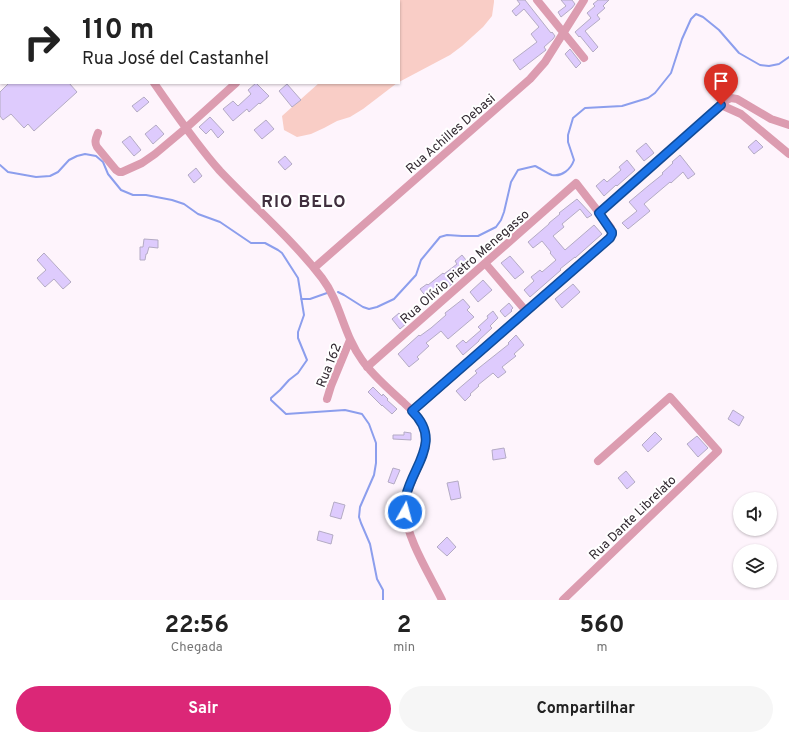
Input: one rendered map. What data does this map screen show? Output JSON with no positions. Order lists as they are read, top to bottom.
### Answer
{
  "streets": {
    "street": [
      "Rua Achilles Debasi",
      "Rua Olívio Pietro Menegasso",
      "Rua 162",
      "Rua Dante Librelato"
    ]
  },
  "districts": ["RIO BELO"],
  "page": {
    "turn": ["110 m", "Rua José del Castanhel"],
    "eta": [
      "22:56",
      "Chegada",
      "2",
      "min",
      "560",
      "m"
    ],
    "buttons": ["Sair", "Compartilhar"]
  }
}
